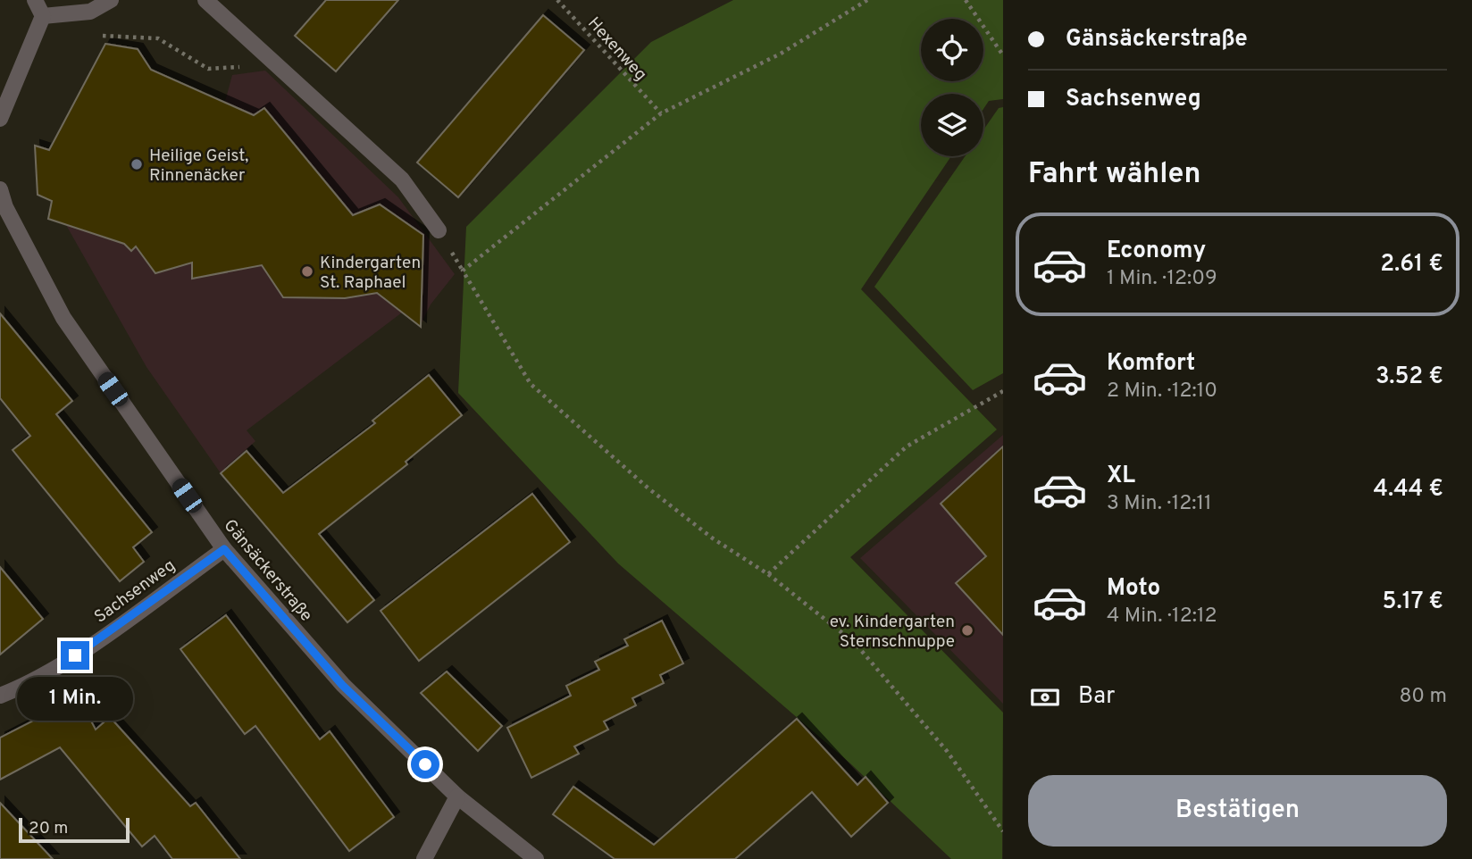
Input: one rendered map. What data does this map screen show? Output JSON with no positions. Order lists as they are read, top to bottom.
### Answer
{
  "streets": {
    "street": ["Gänsäckerstraße", "Sachsenweg"],
    "path": ["Hexenweg"]
  },
  "crossings": [
    ["Gänsäckerstraße", "Sachsenweg"]
  ],
  "places": ["Heilige Geist, Rinnenäcker", "Kindergarten St. Raphael", "ev. Kindergarten Sternschnuppe"],
  "scale_bar": "20 m",
  "page": {
    "banner": ["Gänsäckerstraße", "Sachsenweg"],
    "heading": "Fahrt wählen",
    "list": [
      {
        "name": "Economy",
        "note": "1 Min. · 12:09",
        "value": "2.61 €"
      },
      {
        "name": "Komfort",
        "note": "2 Min. · 12:10",
        "value": "3.52 €"
      },
      {
        "name": "XL",
        "note": "3 Min. · 12:11",
        "value": "4.44 €"
      },
      {
        "name": "Moto",
        "note": "4 Min. · 12:12",
        "value": "5.17 €"
      }
    ],
    "pay": ["Bar", "80 m"],
    "bubble": "1 Min.",
    "buttons": "Bestätigen",
    "scale": "20 m"
  }
}
